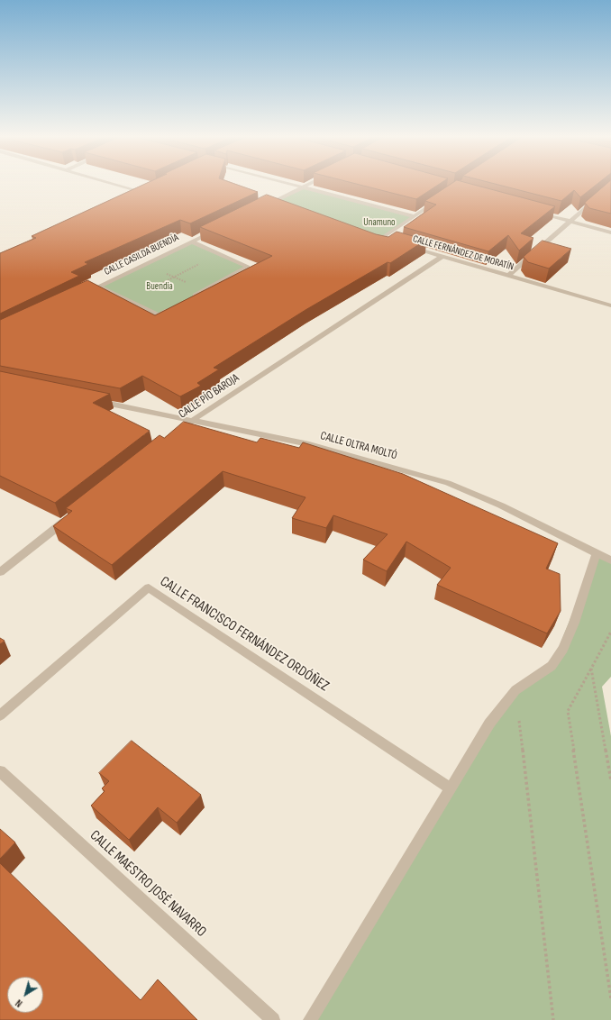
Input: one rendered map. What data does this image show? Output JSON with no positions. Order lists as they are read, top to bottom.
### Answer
{
  "streets": {
    "street": [
      "CALLE FERNÁNDEZ DE MORATÍN",
      "CALLE CASILDA BUENDÍA",
      "CALLE PÍO BAROJA",
      "CALLE OLTRA MOLTÓ",
      "CALLE FRANCISCO FERNÁNDEZ ORDÓÑEZ",
      "CALLE MAESTRO JOSÉ NAVARRO"
    ]
  },
  "crossings": [
    ["CALLE FERNÁNDEZ DE MORATÍN", "CALLE PÍO BAROJA"],
    ["CALLE PÍO BAROJA", "CALLE OLTRA MOLTÓ"]
  ],
  "parks": ["Unamuno", "Buendia"],
  "north": "bottom left"
}
